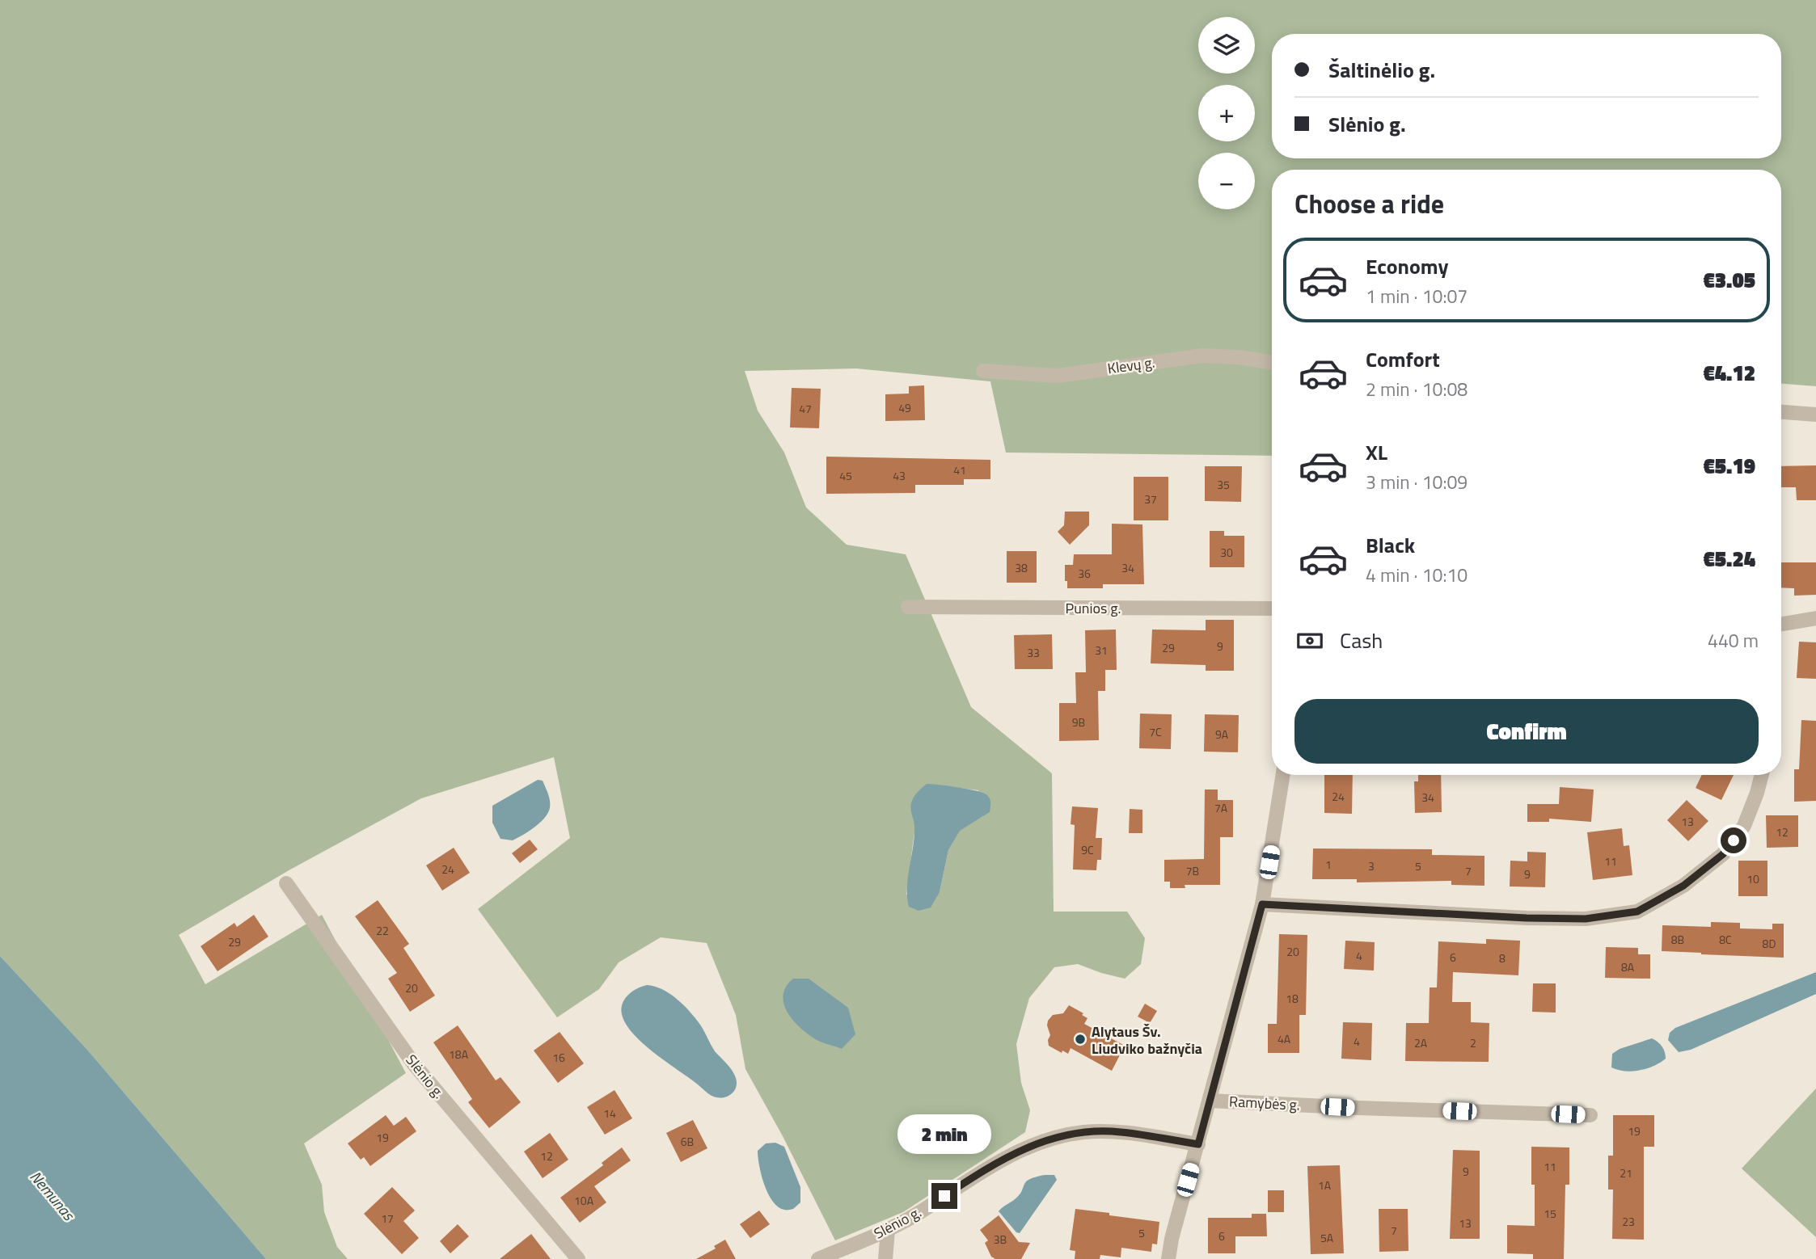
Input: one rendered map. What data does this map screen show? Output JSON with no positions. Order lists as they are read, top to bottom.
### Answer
{
  "streets": {
    "street": [
      "Klevų g.",
      "Punios g.",
      "Slėnio g.",
      "Ramybės g."
    ]
  },
  "water": ["Nemunas"],
  "places": ["Alytaus Šv. Liudviko bažnyčia"],
  "house_numbers": [
    "49",
    "47",
    "41",
    "45",
    "43",
    "35",
    "37",
    "30",
    "38",
    "34",
    "36",
    "9",
    "29",
    "31",
    "33",
    "9B",
    "7C",
    "9A",
    "24",
    "34",
    "7A",
    "13",
    "12",
    "9C",
    "11",
    "1",
    "3",
    "5",
    "24",
    "7B",
    "7",
    "9",
    "10",
    "22",
    "8B",
    "8C",
    "29",
    "8D",
    "20",
    "4",
    "6",
    "8",
    "8A",
    "20",
    "18",
    "4A",
    "4",
    "2A",
    "2",
    "18A",
    "16",
    "14",
    "19",
    "19",
    "6B",
    "12",
    "11",
    "9",
    "21",
    "1A",
    "10A",
    "15",
    "17",
    "23",
    "13",
    "7",
    "5",
    "6",
    "5A",
    "3B"
  ],
  "page": {
    "map_buttons": ["+", "−"],
    "banner": ["Šaltinėlio g.", "Slėnio g."],
    "heading": "Choose a ride",
    "list": [
      {
        "name": "Economy",
        "note": "1 min · 10:07",
        "value": "€3.05"
      },
      {
        "name": "Comfort",
        "note": "2 min · 10:08",
        "value": "€4.12"
      },
      {
        "name": "XL",
        "note": "3 min · 10:09",
        "value": "€5.19"
      },
      {
        "name": "Black",
        "note": "4 min · 10:10",
        "value": "€5.24"
      }
    ],
    "pay": ["Cash", "440 m"],
    "buttons": "Confirm",
    "bubble": "2 min"
  }
}
